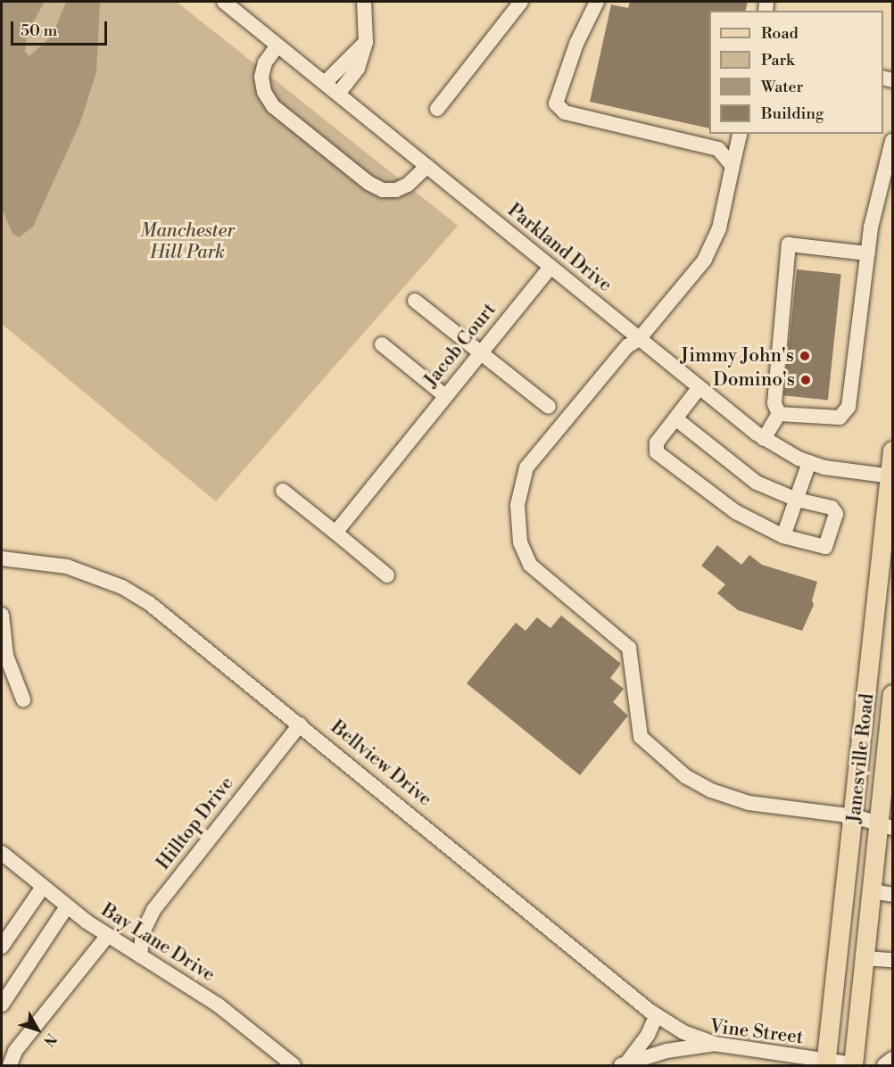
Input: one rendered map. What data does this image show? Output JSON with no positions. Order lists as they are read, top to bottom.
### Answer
{
  "streets": {
    "main road": ["Janesville Road"],
    "street": [
      "Parkland Drive",
      "Jacob Court",
      "Bellview Drive",
      "Hilltop Drive",
      "Bay Lane Drive",
      "Vine Street"
    ]
  },
  "crossings": [
    ["Parkland Drive", "Jacob Court"],
    ["Parkland Drive", "Janesville Road"],
    ["Janesville Road", "Vine Street"],
    ["Bellview Drive", "Hilltop Drive"],
    ["Bellview Drive", "Vine Street"],
    ["Hilltop Drive", "Bay Lane Drive"]
  ],
  "parks": ["Manchester Hill Park"],
  "places": ["Jimmy John's", "Domino's"],
  "legend": [
    "Road",
    "Park",
    "Water",
    "Building"
  ],
  "scale_bar": "50 m",
  "north": "bottom right"
}
